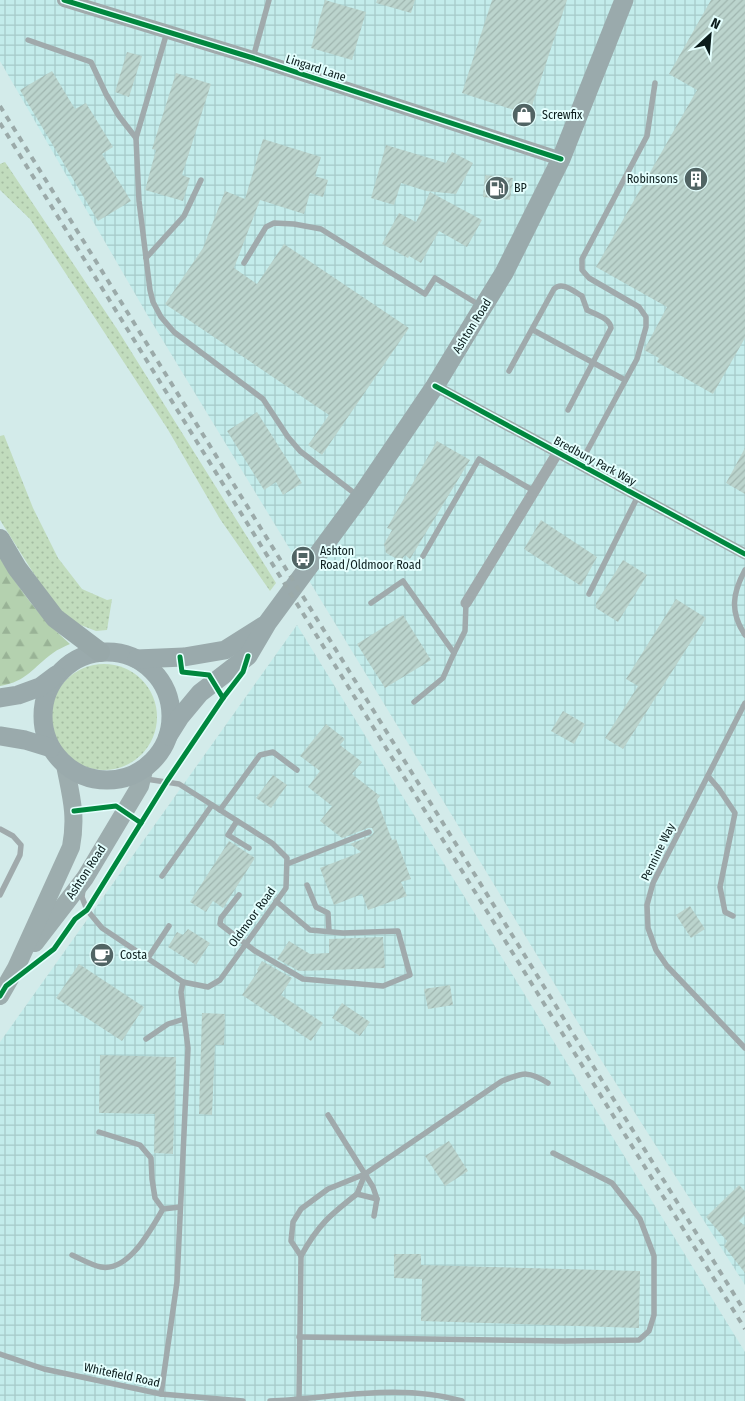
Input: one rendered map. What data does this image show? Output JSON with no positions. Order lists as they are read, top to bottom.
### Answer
{
  "streets": {
    "highway": ["Ashton Road"],
    "street": ["Lingard Lane", "Bredbury Park Way"],
    "lane": ["Pennine Way", "Oldmoor Road", "Whitefield Road"]
  },
  "crossings": [
    ["Lingard Lane", "Ashton Road"],
    ["Ashton Road", "Bredbury Park Way"],
    ["Ashton Road", "Oldmoor Road"]
  ],
  "places": {
    "shop": ["Screwfix"],
    "building": ["Robinsons"],
    "fuel station": ["BP"],
    "bus stop": ["Ashton Road/Oldmoor Road"],
    "cafe": ["Costa"]
  },
  "north": "top right"
}
